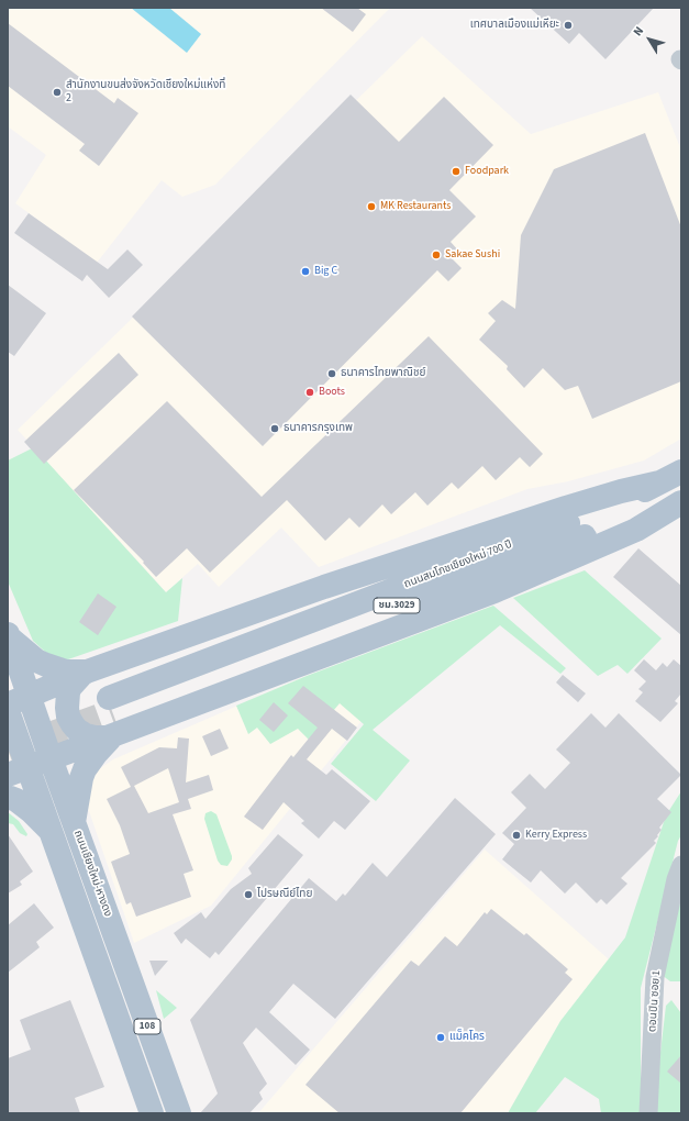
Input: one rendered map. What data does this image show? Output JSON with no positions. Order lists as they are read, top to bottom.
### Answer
{
  "streets": {
    "main road": [
      "ถนนสมโภชเชียงใหม่ 700 ปี",
      "ชม.3029",
      "ถนนเชียงใหม่-หางดง",
      "108"
    ],
    "street": ["ดอนปิน ซอย 1"]
  },
  "places": [
    "เทศบาลเมืองแม่เหียะ",
    "สำนักงานขนส่งจังหวัดเชียงใหม่แห่งที่ 2",
    "Foodpark",
    "MK Restaurants",
    "Sakae Sushi",
    "Big C",
    "ธนาคารไทยพาณิชย์",
    "Boots",
    "ธนาคารกรุงเทพ",
    "Kerry Express",
    "ไปรษณีย์ไทย",
    "แม็คโคร"
  ],
  "north": "top left"
}
